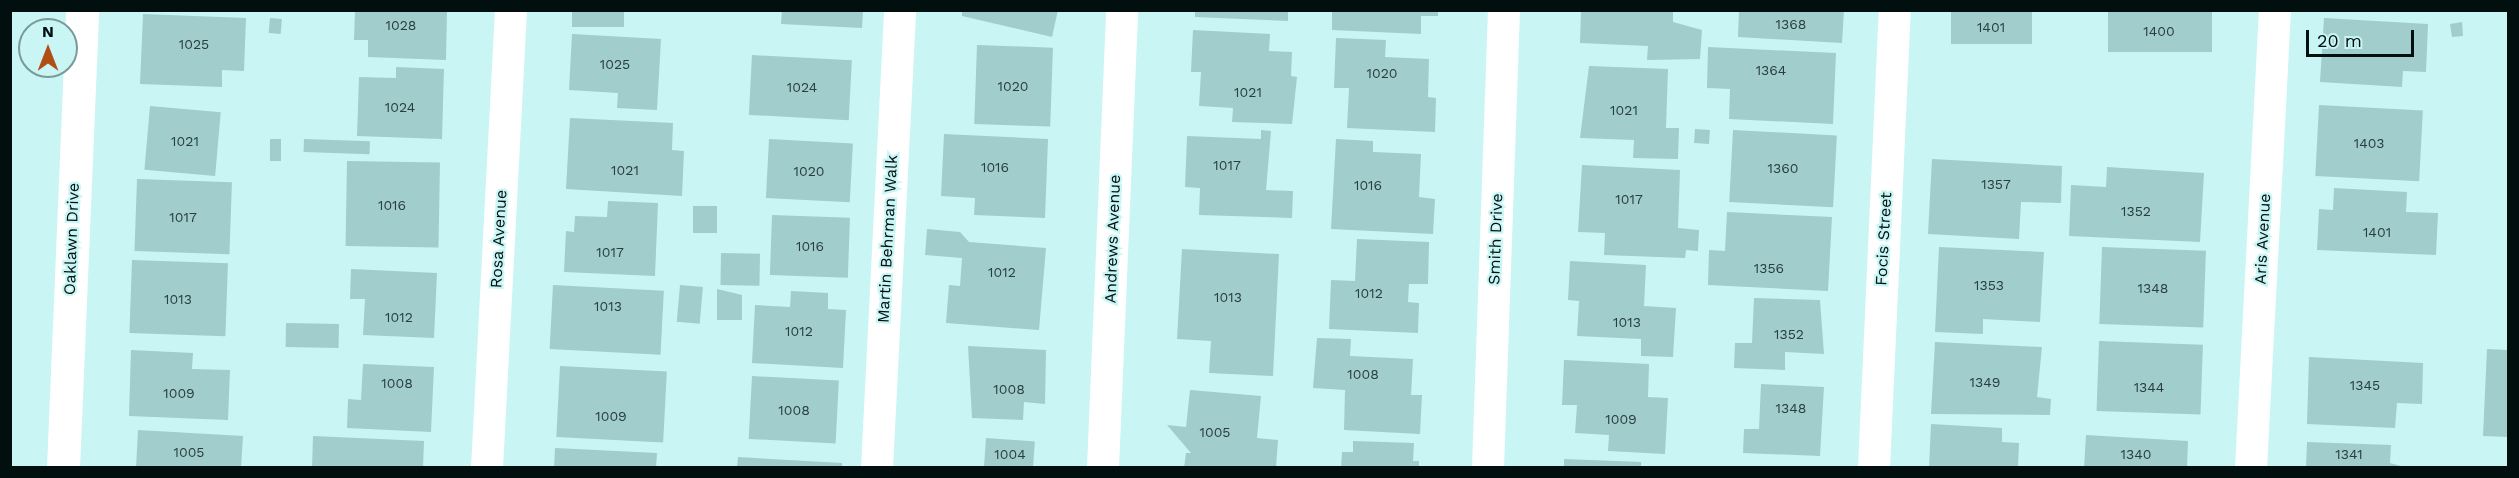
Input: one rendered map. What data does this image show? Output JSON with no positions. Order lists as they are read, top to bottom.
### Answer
{
  "streets": {
    "street": [
      "Oaklawn Drive",
      "Rosa Avenue",
      "Martin Behrman Walk",
      "Andrews Avenue",
      "Smith Drive",
      "Focis Street",
      "Aris Avenue"
    ]
  },
  "house_numbers": [
    "1368",
    "1028",
    "1401",
    "1400",
    "1025",
    "1025",
    "1364",
    "1020",
    "1020",
    "1024",
    "1021",
    "1024",
    "1021",
    "1021",
    "1403",
    "1017",
    "1016",
    "1360",
    "1021",
    "1020",
    "1357",
    "1016",
    "1017",
    "1016",
    "1352",
    "1017",
    "1401",
    "1016",
    "1017",
    "1356",
    "1012",
    "1353",
    "1348",
    "1012",
    "1013",
    "1013",
    "1013",
    "1012",
    "1013",
    "1012",
    "1352",
    "1008",
    "1349",
    "1008",
    "1345",
    "1344",
    "1008",
    "1009",
    "1348",
    "1008",
    "1009",
    "1009",
    "1005",
    "1005",
    "1004",
    "1340",
    "1341"
  ],
  "scale_bar": "20 m",
  "north": "top"
}
